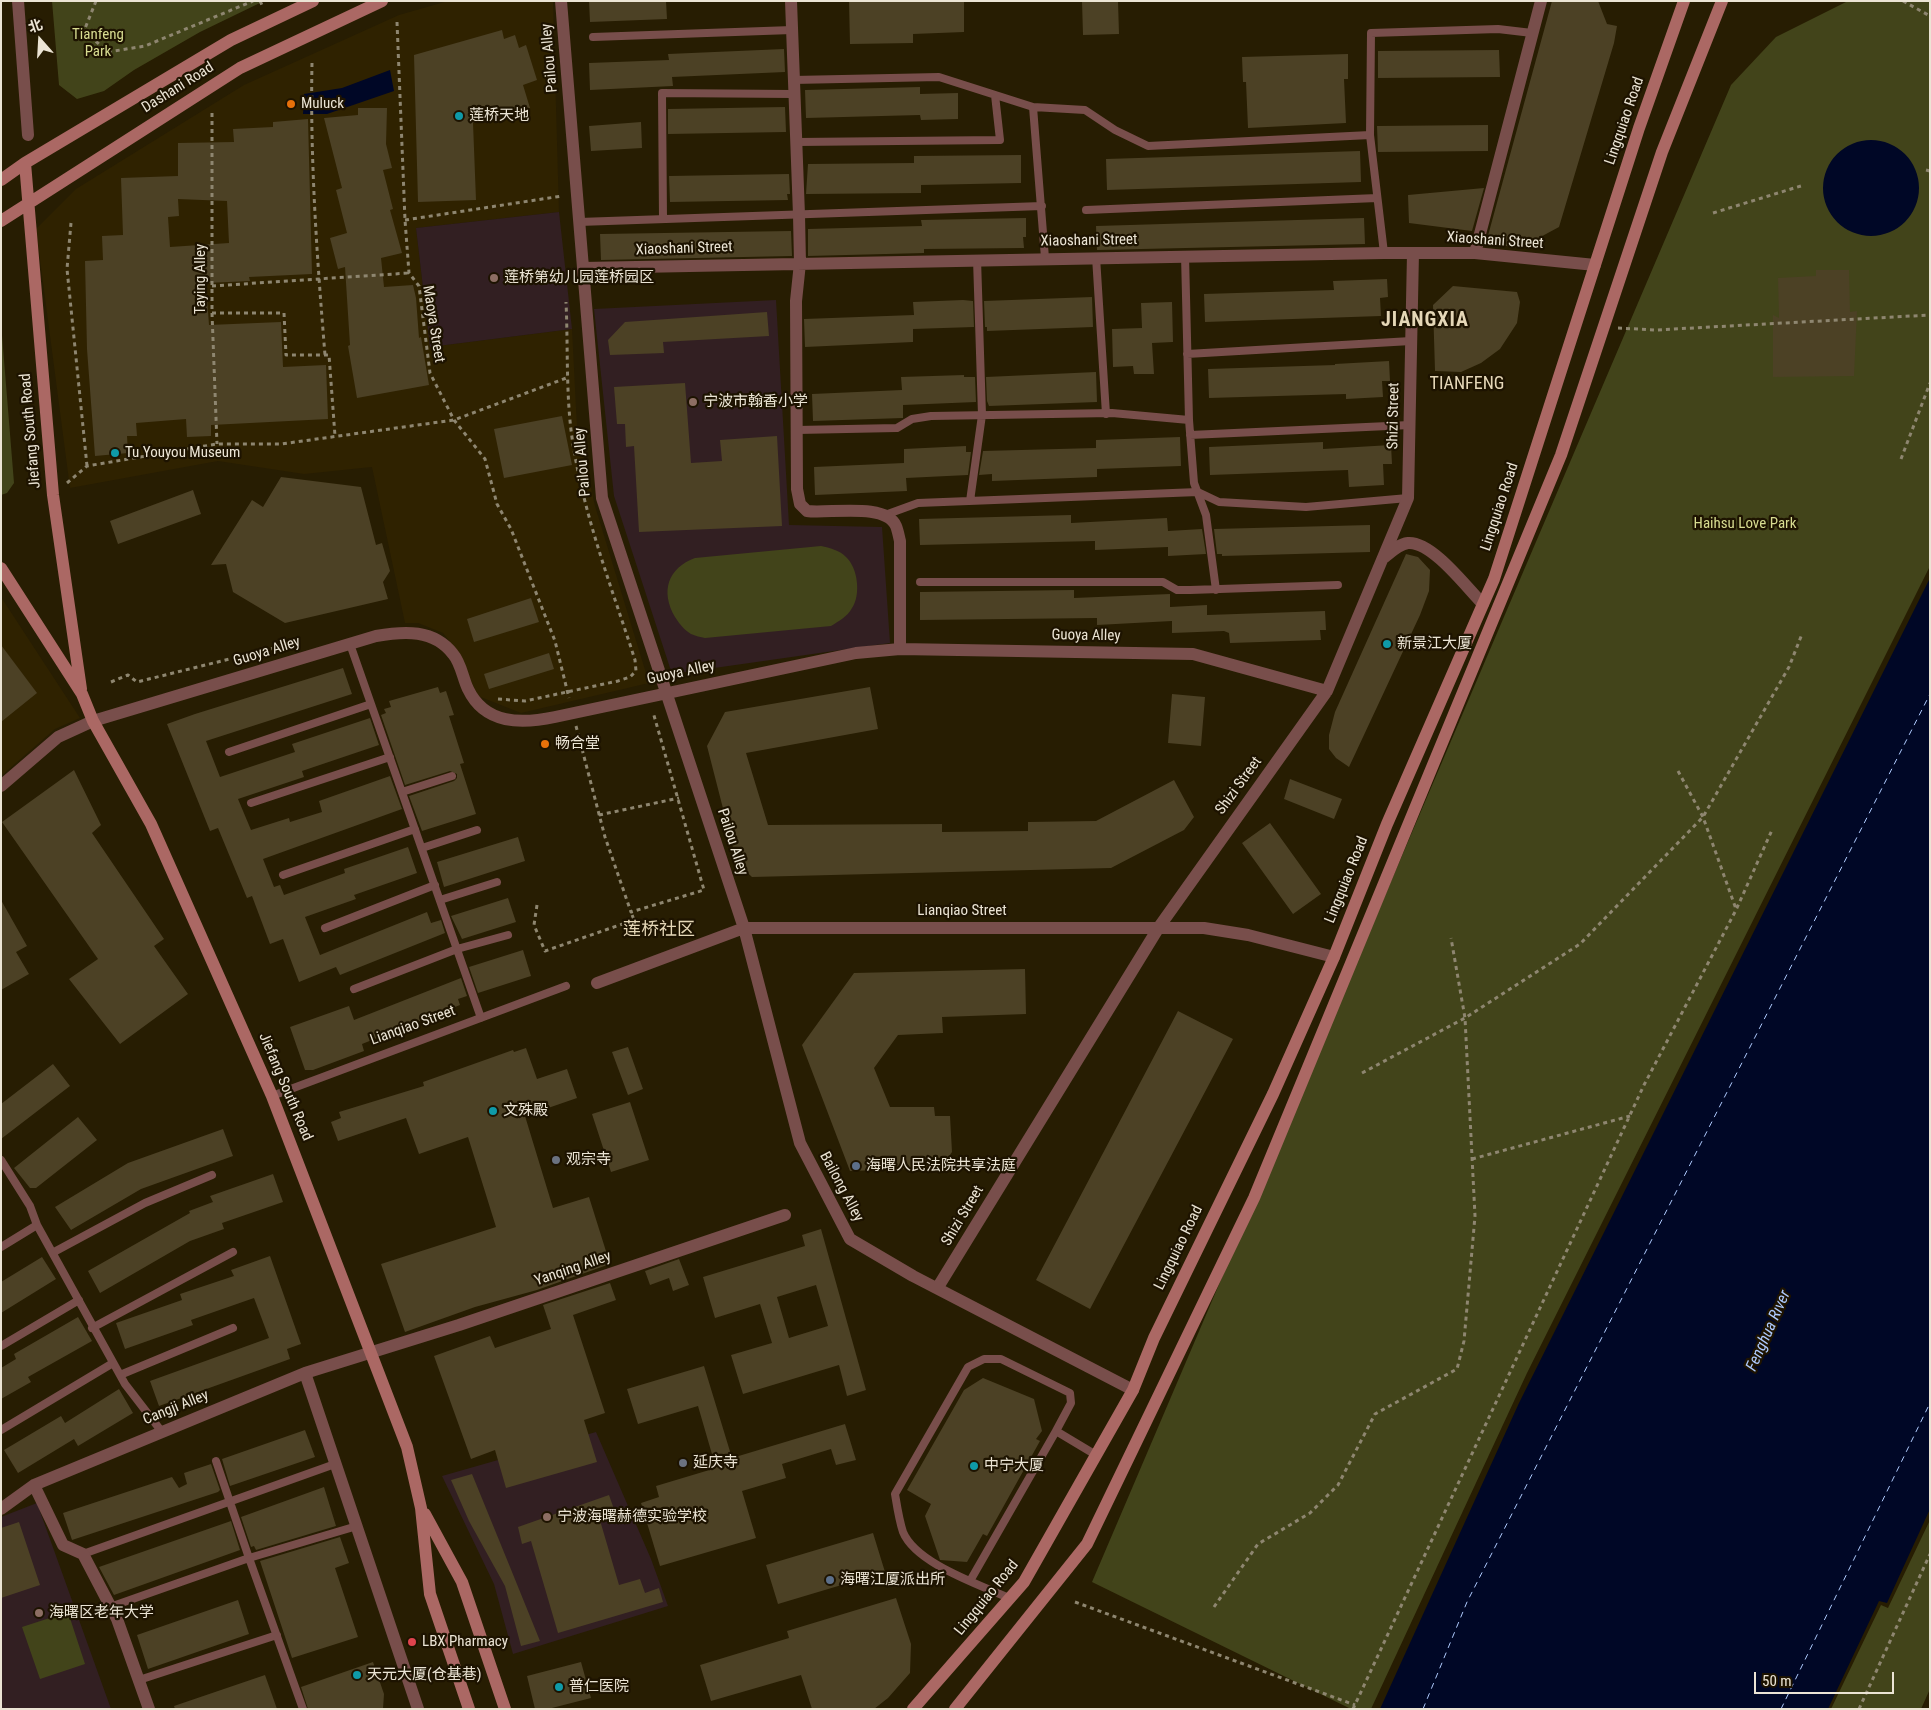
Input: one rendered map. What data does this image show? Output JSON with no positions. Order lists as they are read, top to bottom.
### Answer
{
  "streets": {
    "main road": ["Dashani Road", "Lingquiao Road", "Jiefang South Road"],
    "street": [
      "Pailou Alley",
      "Xiaoshani Street",
      "Shizi Street",
      "Guoya Alley",
      "Lianqiao Street",
      "Bailong Alley",
      "Yanqing Alley",
      "Cangji Alley"
    ],
    "path": ["Taying Alley", "Maoya Street"]
  },
  "crossings": [
    ["Pailou Alley", "Xiaoshani Street"],
    ["Pailou Alley", "Guoya Alley"],
    ["Pailou Alley", "Lianqiao Street"],
    ["Pailou Alley", "Bailong Alley"],
    ["Dashani Road", "Jiefang South Road"],
    ["Lingquiao Road", "Xiaoshani Street"],
    ["Lingquiao Road", "Lianqiao Street"],
    ["Lingquiao Road", "Bailong Alley"],
    ["Xiaoshani Street", "Shizi Street"],
    ["Maoya Street", "Guoya Alley"],
    ["Shizi Street", "Guoya Alley"],
    ["Shizi Street", "Lianqiao Street"],
    ["Shizi Street", "Bailong Alley"],
    ["Jiefang South Road", "Guoya Alley"],
    ["Jiefang South Road", "Lianqiao Street"],
    ["Jiefang South Road", "Yanqing Alley"],
    ["Jiefang South Road", "Cangji Alley"],
    ["Lianqiao Street", "Bailong Alley"],
    ["Yanqing Alley", "Cangji Alley"]
  ],
  "districts": ["JIANGXIA", "TIANFENG", "莲桥社区"],
  "water": ["Fenghua Rıver"],
  "parks": ["Tianfeng Park", "Haihsu Love Park"],
  "places": [
    "Muluck",
    "莲桥天地",
    "莲桥第幼儿园莲桥园区",
    "宁波市翰香小学",
    "Tu Youyou Museum",
    "新景江大厦",
    "畅合堂",
    "文殊殿",
    "观宗寺",
    "海曙人民法院共享法庭",
    "延庆寺",
    "中宁大厦",
    "宁波海曙赫德实验学校",
    "海曙江厦派出所",
    "海曙区老年大学",
    "LBX Pharmacy",
    "天元大厦(仓基巷)",
    "普仁医院"
  ],
  "scale_bar": "50 m",
  "north": "top"
}
